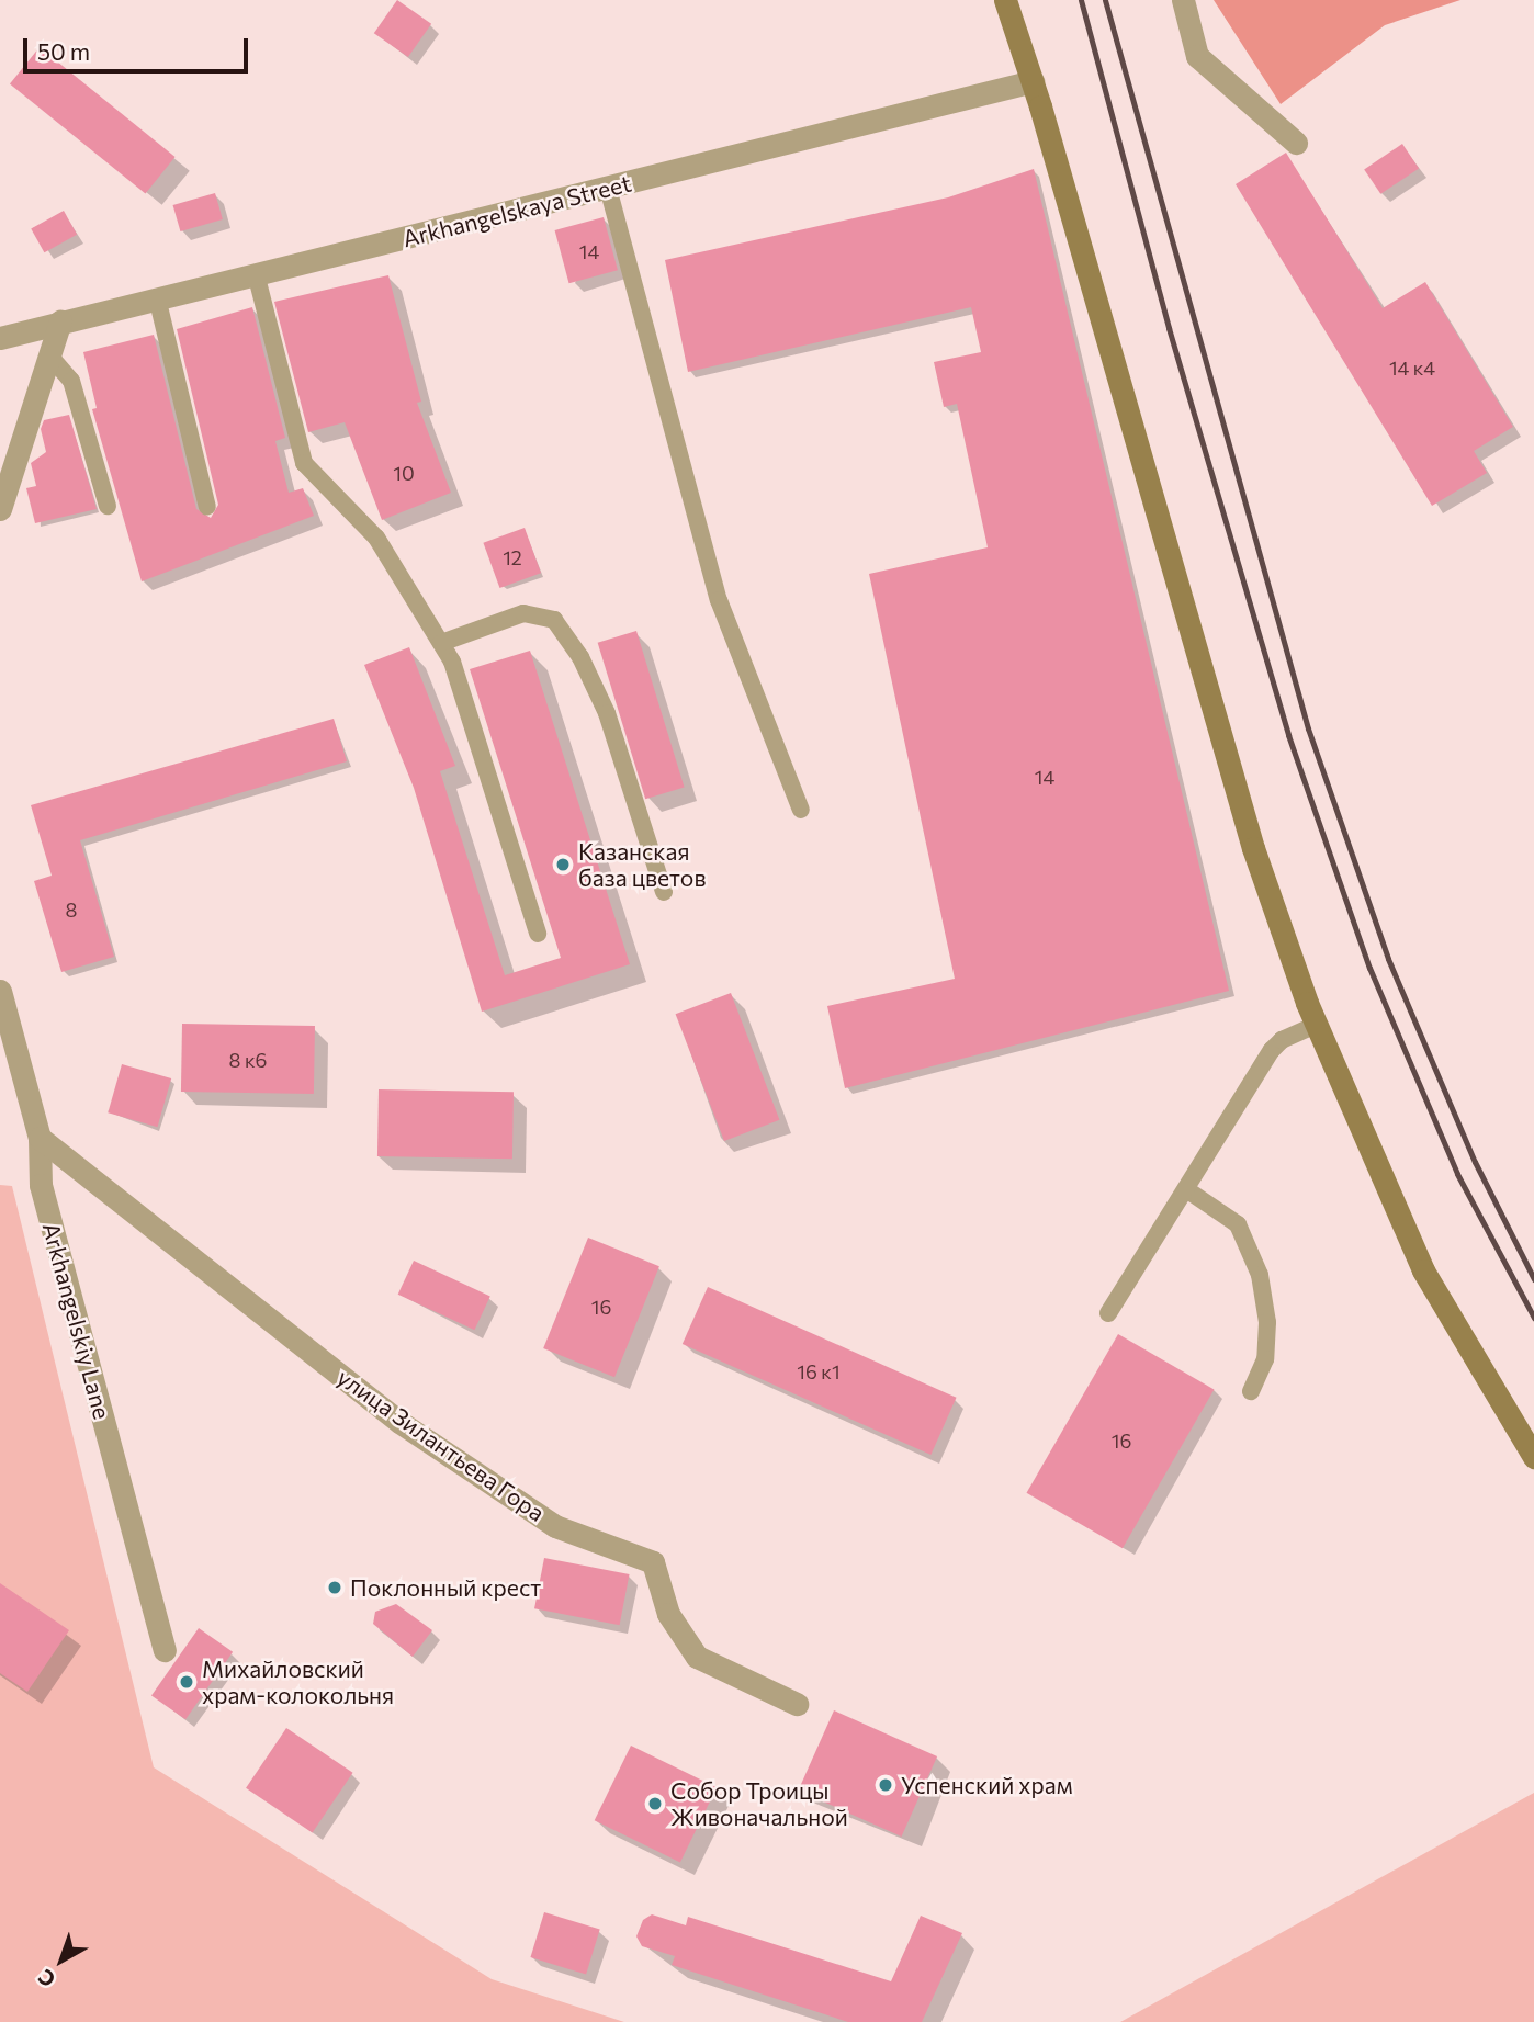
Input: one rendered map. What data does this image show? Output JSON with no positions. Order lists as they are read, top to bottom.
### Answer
{
  "streets": {
    "street": ["Arkhangelskaya Street", "Arkhangelskiy Lane", "улица Зилантьева Гора"]
  },
  "crossings": [
    ["Arkhangelskiy Lane", "улица Зилантьева Гора"]
  ],
  "places": [
    "Казанская база цветов",
    "Поклонный крест",
    "Михайловский храм-колокольня",
    "Успенский храм",
    "Собор Троицы Живоначальной"
  ],
  "house_numbers": [
    "14",
    "14 к4",
    "10",
    "12",
    "14",
    "8",
    "8 к6",
    "16",
    "16 к1",
    "16"
  ],
  "scale_bar": "50 m",
  "north": "bottom left"
}
